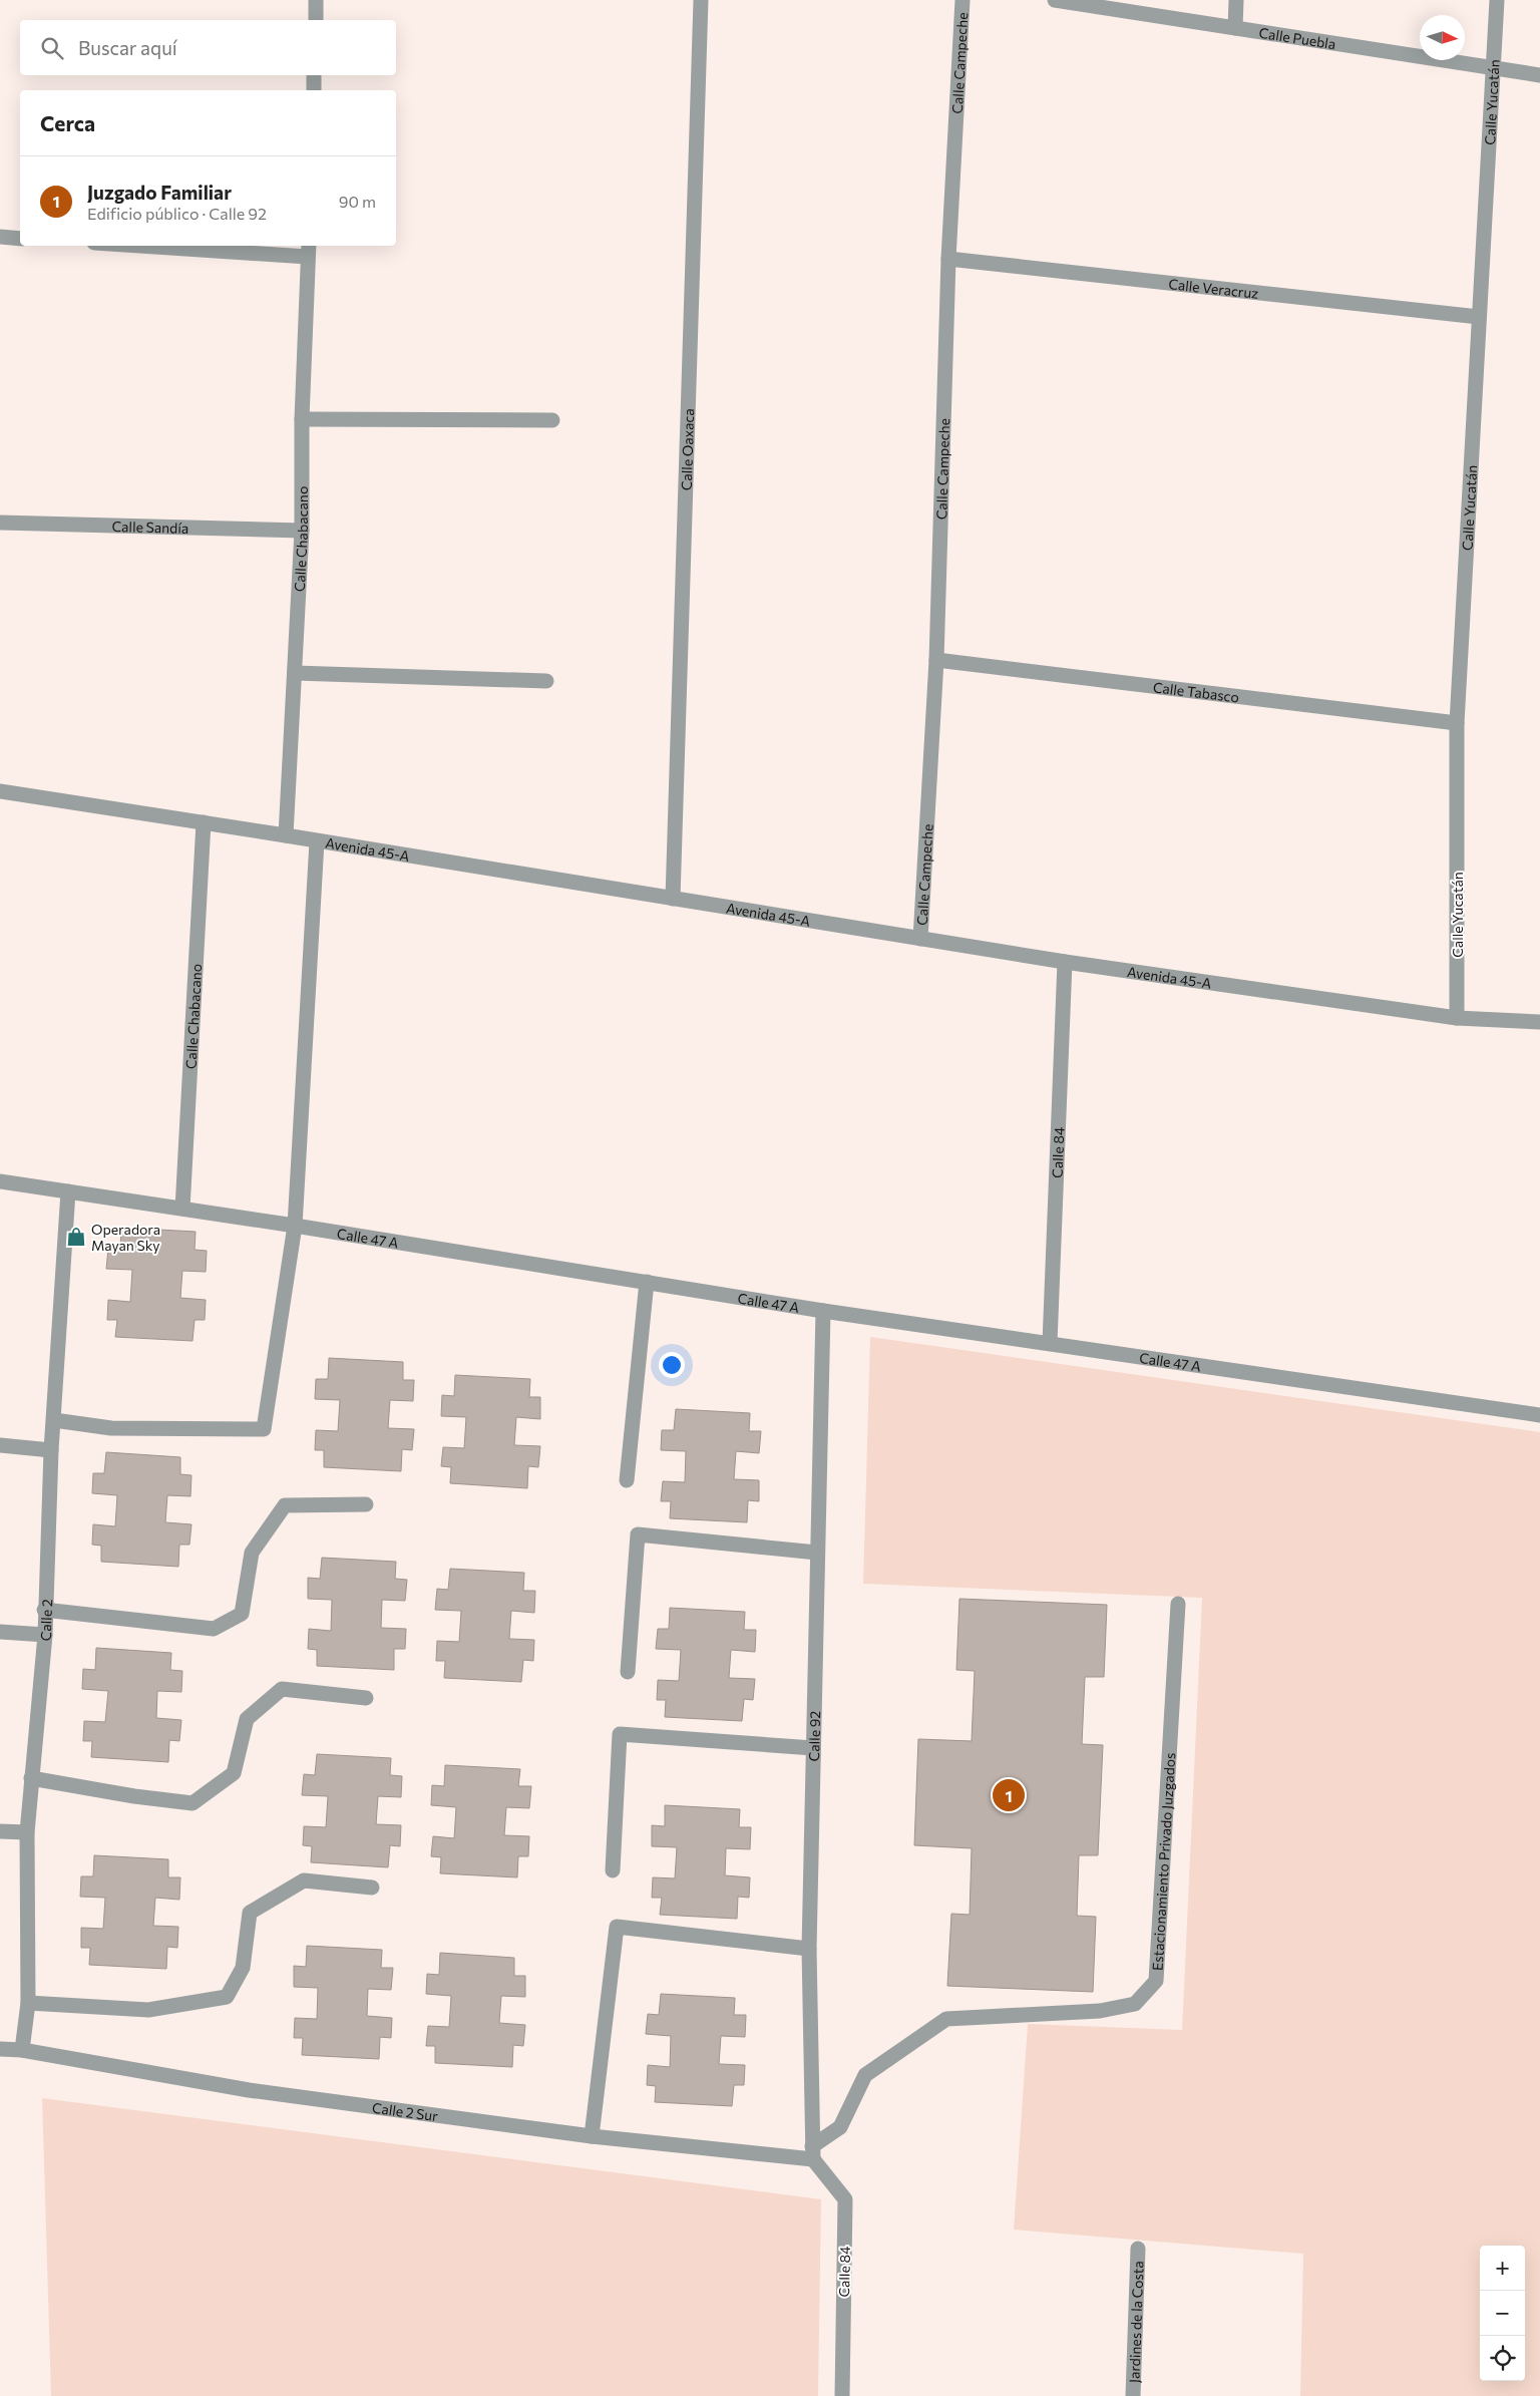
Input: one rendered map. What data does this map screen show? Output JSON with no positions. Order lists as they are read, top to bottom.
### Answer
{
  "streets": {
    "street": [
      "Calle Puebla",
      "Calle Campeche",
      "Calle Yucatán",
      "Calle Veracruz",
      "Calle Oaxaca",
      "Calle Sandía",
      "Calle Chabacano",
      "Calle Tabasco",
      "Avenida 45-A",
      "Calle 84",
      "Calle 47 A",
      "Calle 2",
      "Calle 92",
      "Estacionamiento Privado Juzgados",
      "Calle 2 Sur",
      "Jardines de la Costa"
    ]
  },
  "crossings": [
    ["Calle Puebla", "Calle Yucatán"],
    ["Calle Campeche", "Calle Veracruz"],
    ["Calle Campeche", "Calle Tabasco"],
    ["Calle Campeche", "Avenida 45-A"],
    ["Calle Yucatán", "Calle Veracruz"],
    ["Calle Yucatán", "Calle Tabasco"],
    ["Calle Yucatán", "Avenida 45-A"],
    ["Calle Oaxaca", "Avenida 45-A"],
    ["Calle Sandía", "Calle Chabacano"],
    ["Calle Chabacano", "Avenida 45-A"],
    ["Calle Chabacano", "Calle 47 A"],
    ["Avenida 45-A", "Calle 84"],
    ["Calle 84", "Calle 47 A"],
    ["Calle 84", "Calle 92"],
    ["Calle 84", "Estacionamiento Privado Juzgados"],
    ["Calle 84", "Calle 2 Sur"],
    ["Calle 47 A", "Calle 2"],
    ["Calle 47 A", "Calle 92"],
    ["Calle 2", "Calle 2 Sur"],
    ["Calle 92", "Estacionamiento Privado Juzgados"],
    ["Calle 92", "Calle 2 Sur"],
    ["Estacionamiento Privado Juzgados", "Calle 2 Sur"]
  ],
  "places": {
    "shop": ["Operadora Mayan Sky"]
  },
  "north": "right",
  "page": {
    "search": "Buscar aquí",
    "heading": "Cerca",
    "list": [
      {
        "mark": "1",
        "name": "Juzgado Familiar",
        "note": "Edificio público · Calle 92",
        "value": "90 m"
      }
    ],
    "pins": "1",
    "map_buttons": ["+", "−"]
  }
}
